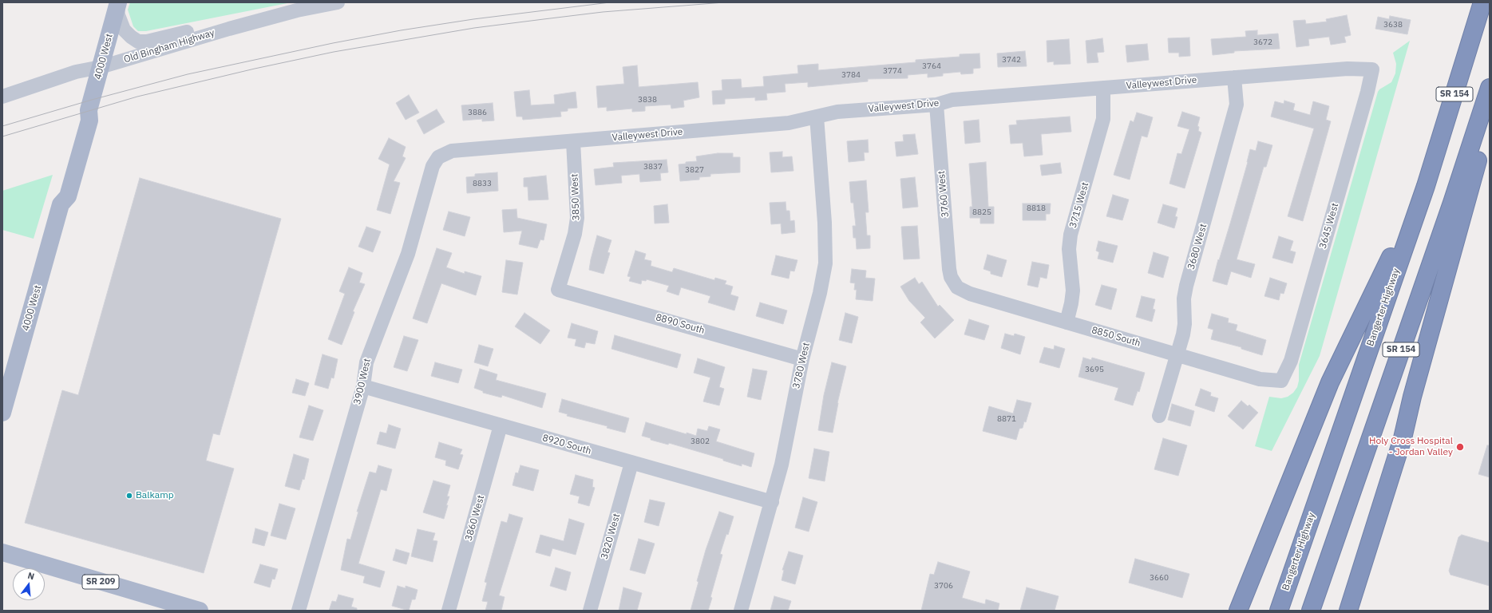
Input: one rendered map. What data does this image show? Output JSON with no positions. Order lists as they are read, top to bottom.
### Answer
{
  "streets": {
    "highway": ["SR 154", "Bangerter Highway"],
    "main road": ["4000 West", "SR 209"],
    "street": [
      "Old Bingham Highway",
      "Valleywest Drive",
      "3760 West",
      "3850 West",
      "3715 West",
      "3645 West",
      "3680 West",
      "8890 South",
      "8850 South",
      "3780 West",
      "3900 West",
      "8920 South",
      "3860 West",
      "3820 West"
    ]
  },
  "crossings": [
    ["Old Bingham Highway", "4000 West"],
    ["Valleywest Drive", "3760 West"],
    ["Valleywest Drive", "3850 West"],
    ["Valleywest Drive", "3715 West"],
    ["Valleywest Drive", "3645 West"],
    ["Valleywest Drive", "3680 West"],
    ["Valleywest Drive", "3780 West"],
    ["Valleywest Drive", "3900 West"],
    ["3760 West", "8850 South"],
    ["3850 West", "8890 South"],
    ["3715 West", "8850 South"],
    ["3645 West", "8850 South"],
    ["3680 West", "8850 South"],
    ["8890 South", "3780 West"],
    ["3780 West", "8920 South"],
    ["3900 West", "8920 South"],
    ["8920 South", "3860 West"],
    ["8920 South", "3820 West"]
  ],
  "places": ["Holy Cross Hospital - Jordan Valley", "Balkamp"],
  "house_numbers": [
    "3638",
    "3672",
    "3742",
    "3764",
    "3774",
    "3784",
    "3838",
    "3886",
    "3837",
    "3827",
    "8833",
    "8818",
    "8825",
    "3695",
    "8871",
    "3802",
    "3660",
    "3706"
  ],
  "north": "top"
}
